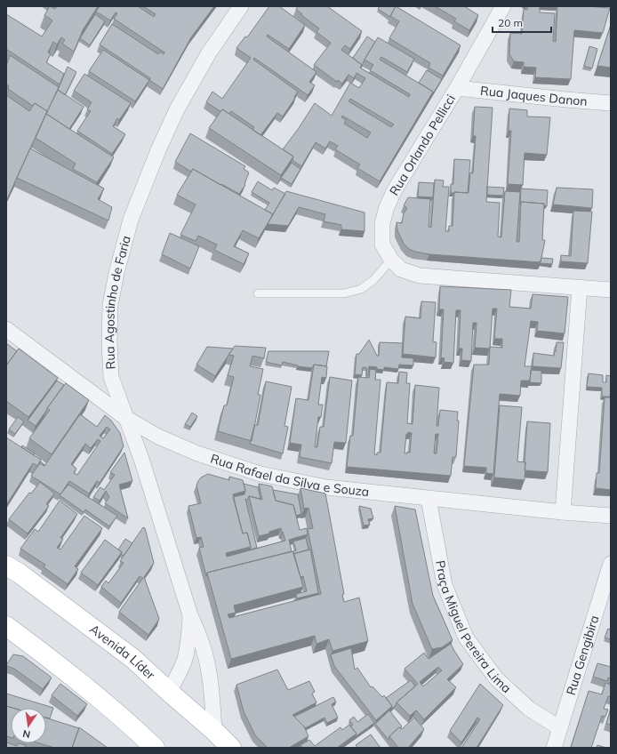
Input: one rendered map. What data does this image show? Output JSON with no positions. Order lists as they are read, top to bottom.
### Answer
{
  "streets": {
    "main road": ["Avenida Líder"],
    "street": [
      "Rua Jaques Danon",
      "Rua Orlando Pellicci",
      "Rua Agostinho de Faria",
      "Rua Rafael da Silva e Souza",
      "Praça Miguel Pereira Lima",
      "Rua Gengibira"
    ]
  },
  "crossings": [
    ["Rua Jaques Danon", "Rua Orlando Pellicci"],
    ["Rua Agostinho de Faria", "Rua Rafael da Silva e Souza"],
    ["Rua Agostinho de Faria", "Avenida Líder"],
    ["Rua Rafael da Silva e Souza", "Praça Miguel Pereira Lima"],
    ["Praça Miguel Pereira Lima", "Rua Gengibira"]
  ],
  "scale_bar": "20 m",
  "north": "bottom"
}
